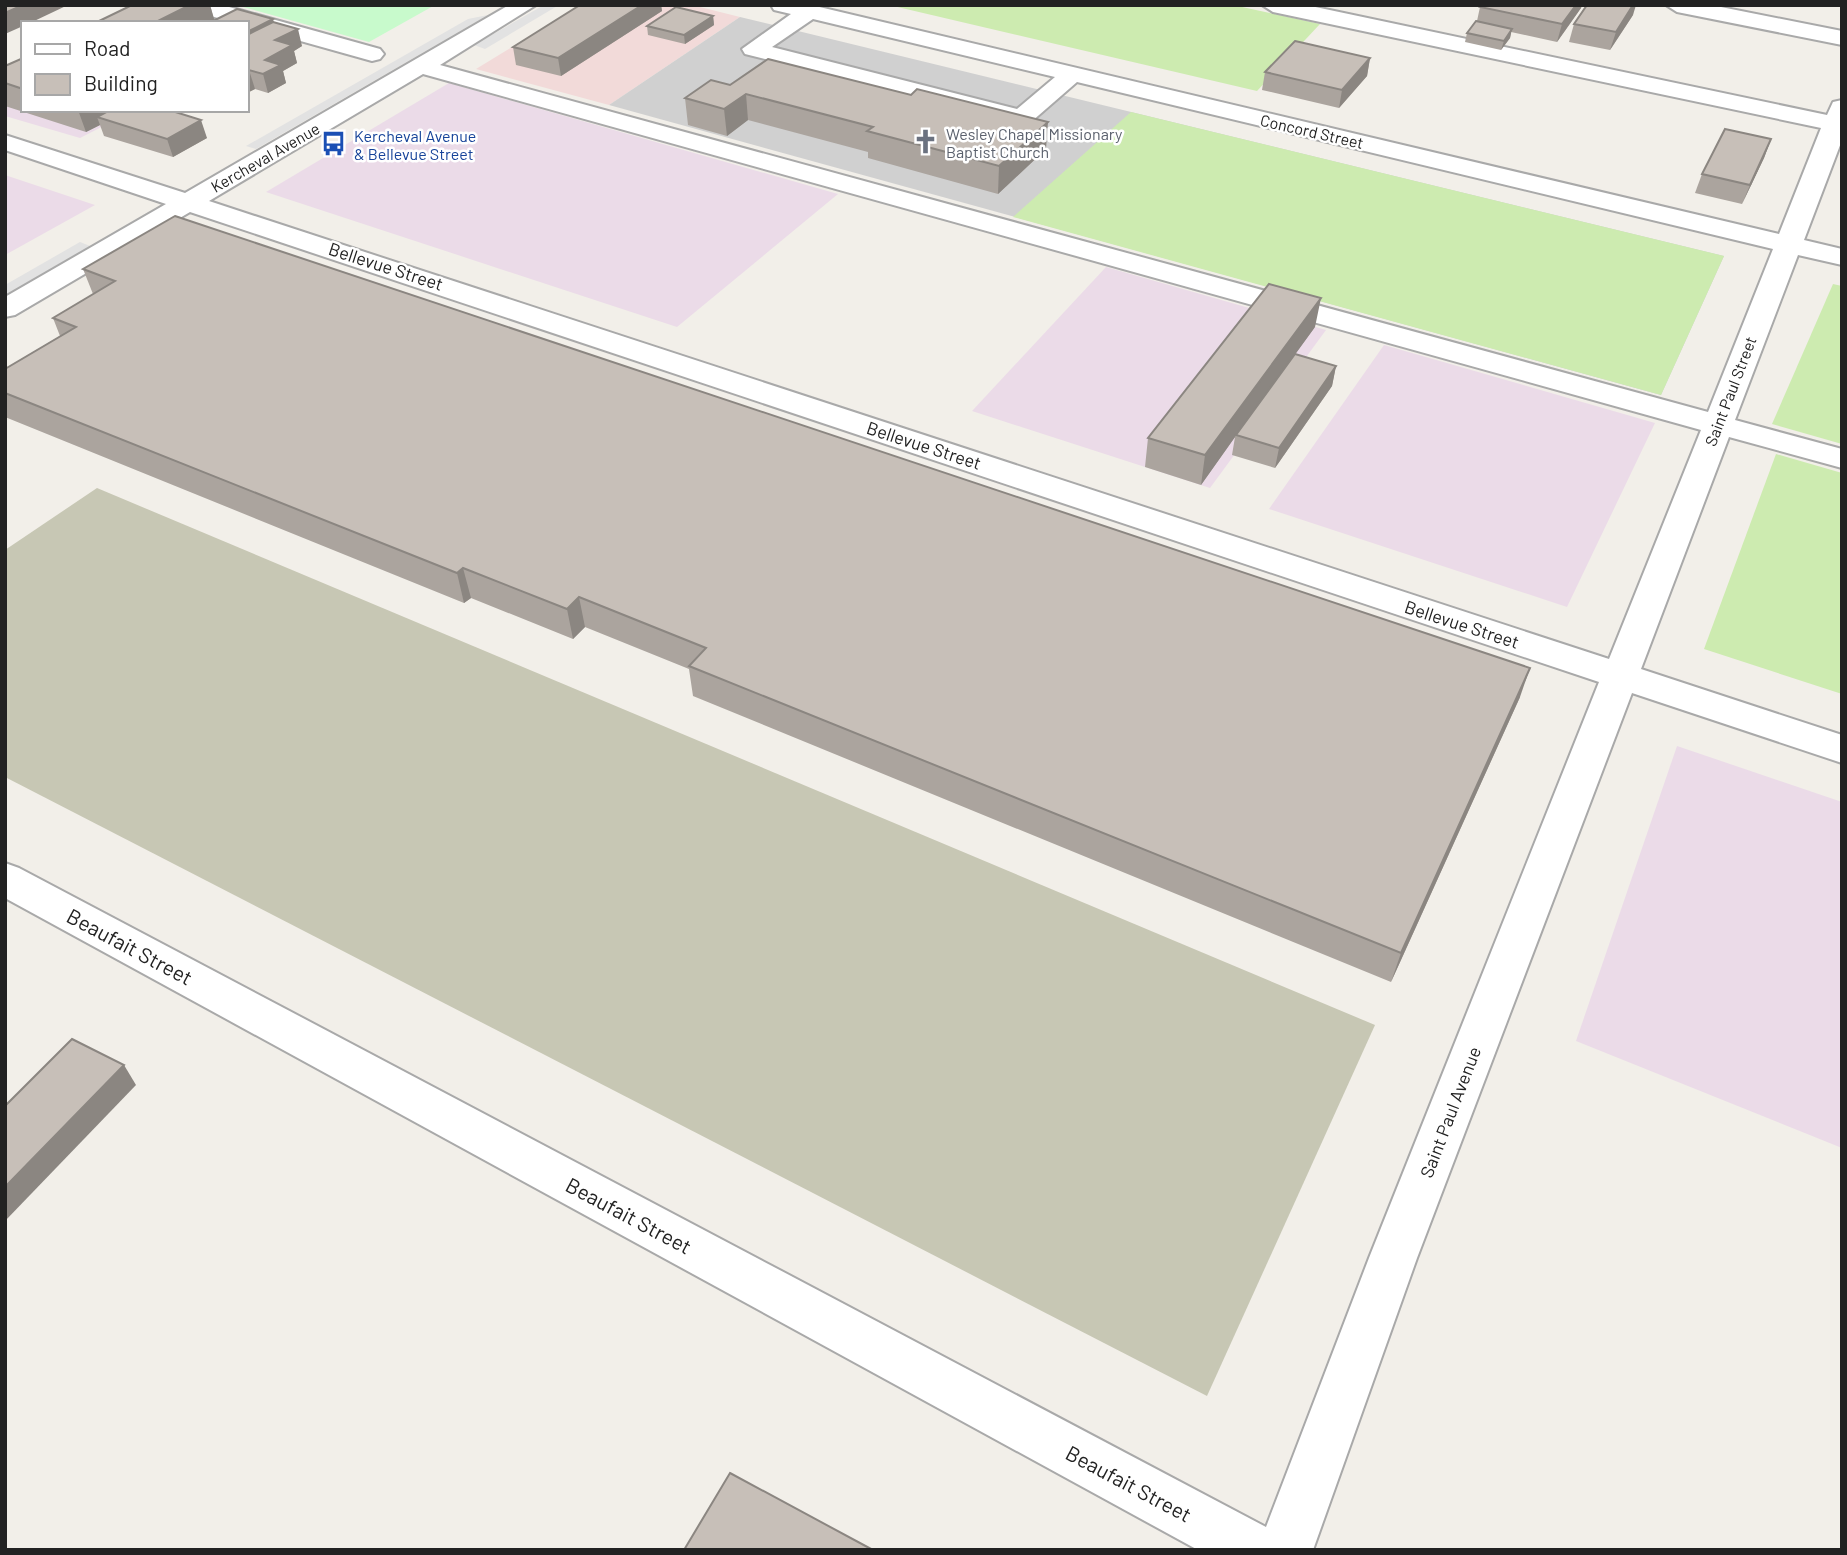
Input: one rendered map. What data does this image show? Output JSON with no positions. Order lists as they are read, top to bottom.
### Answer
{
  "streets": {
    "street": [
      "Concord Street",
      "Kercheval Avenue",
      "Bellevue Street",
      "Saint Paul Street",
      "Beaufait Street",
      "Saint Paul Avenue"
    ]
  },
  "crossings": [
    ["Concord Street", "Saint Paul Street"],
    ["Kercheval Avenue", "Bellevue Street"],
    ["Bellevue Street", "Saint Paul Street"],
    ["Bellevue Street", "Saint Paul Avenue"],
    ["Saint Paul Street", "Saint Paul Avenue"]
  ],
  "places": {
    "church": ["Wesley Chapel Missionary Baptist Church"],
    "bus stop": ["Kercheval Avenue & Bellevue Street"]
  },
  "legend": ["Road", "Building"]
}
